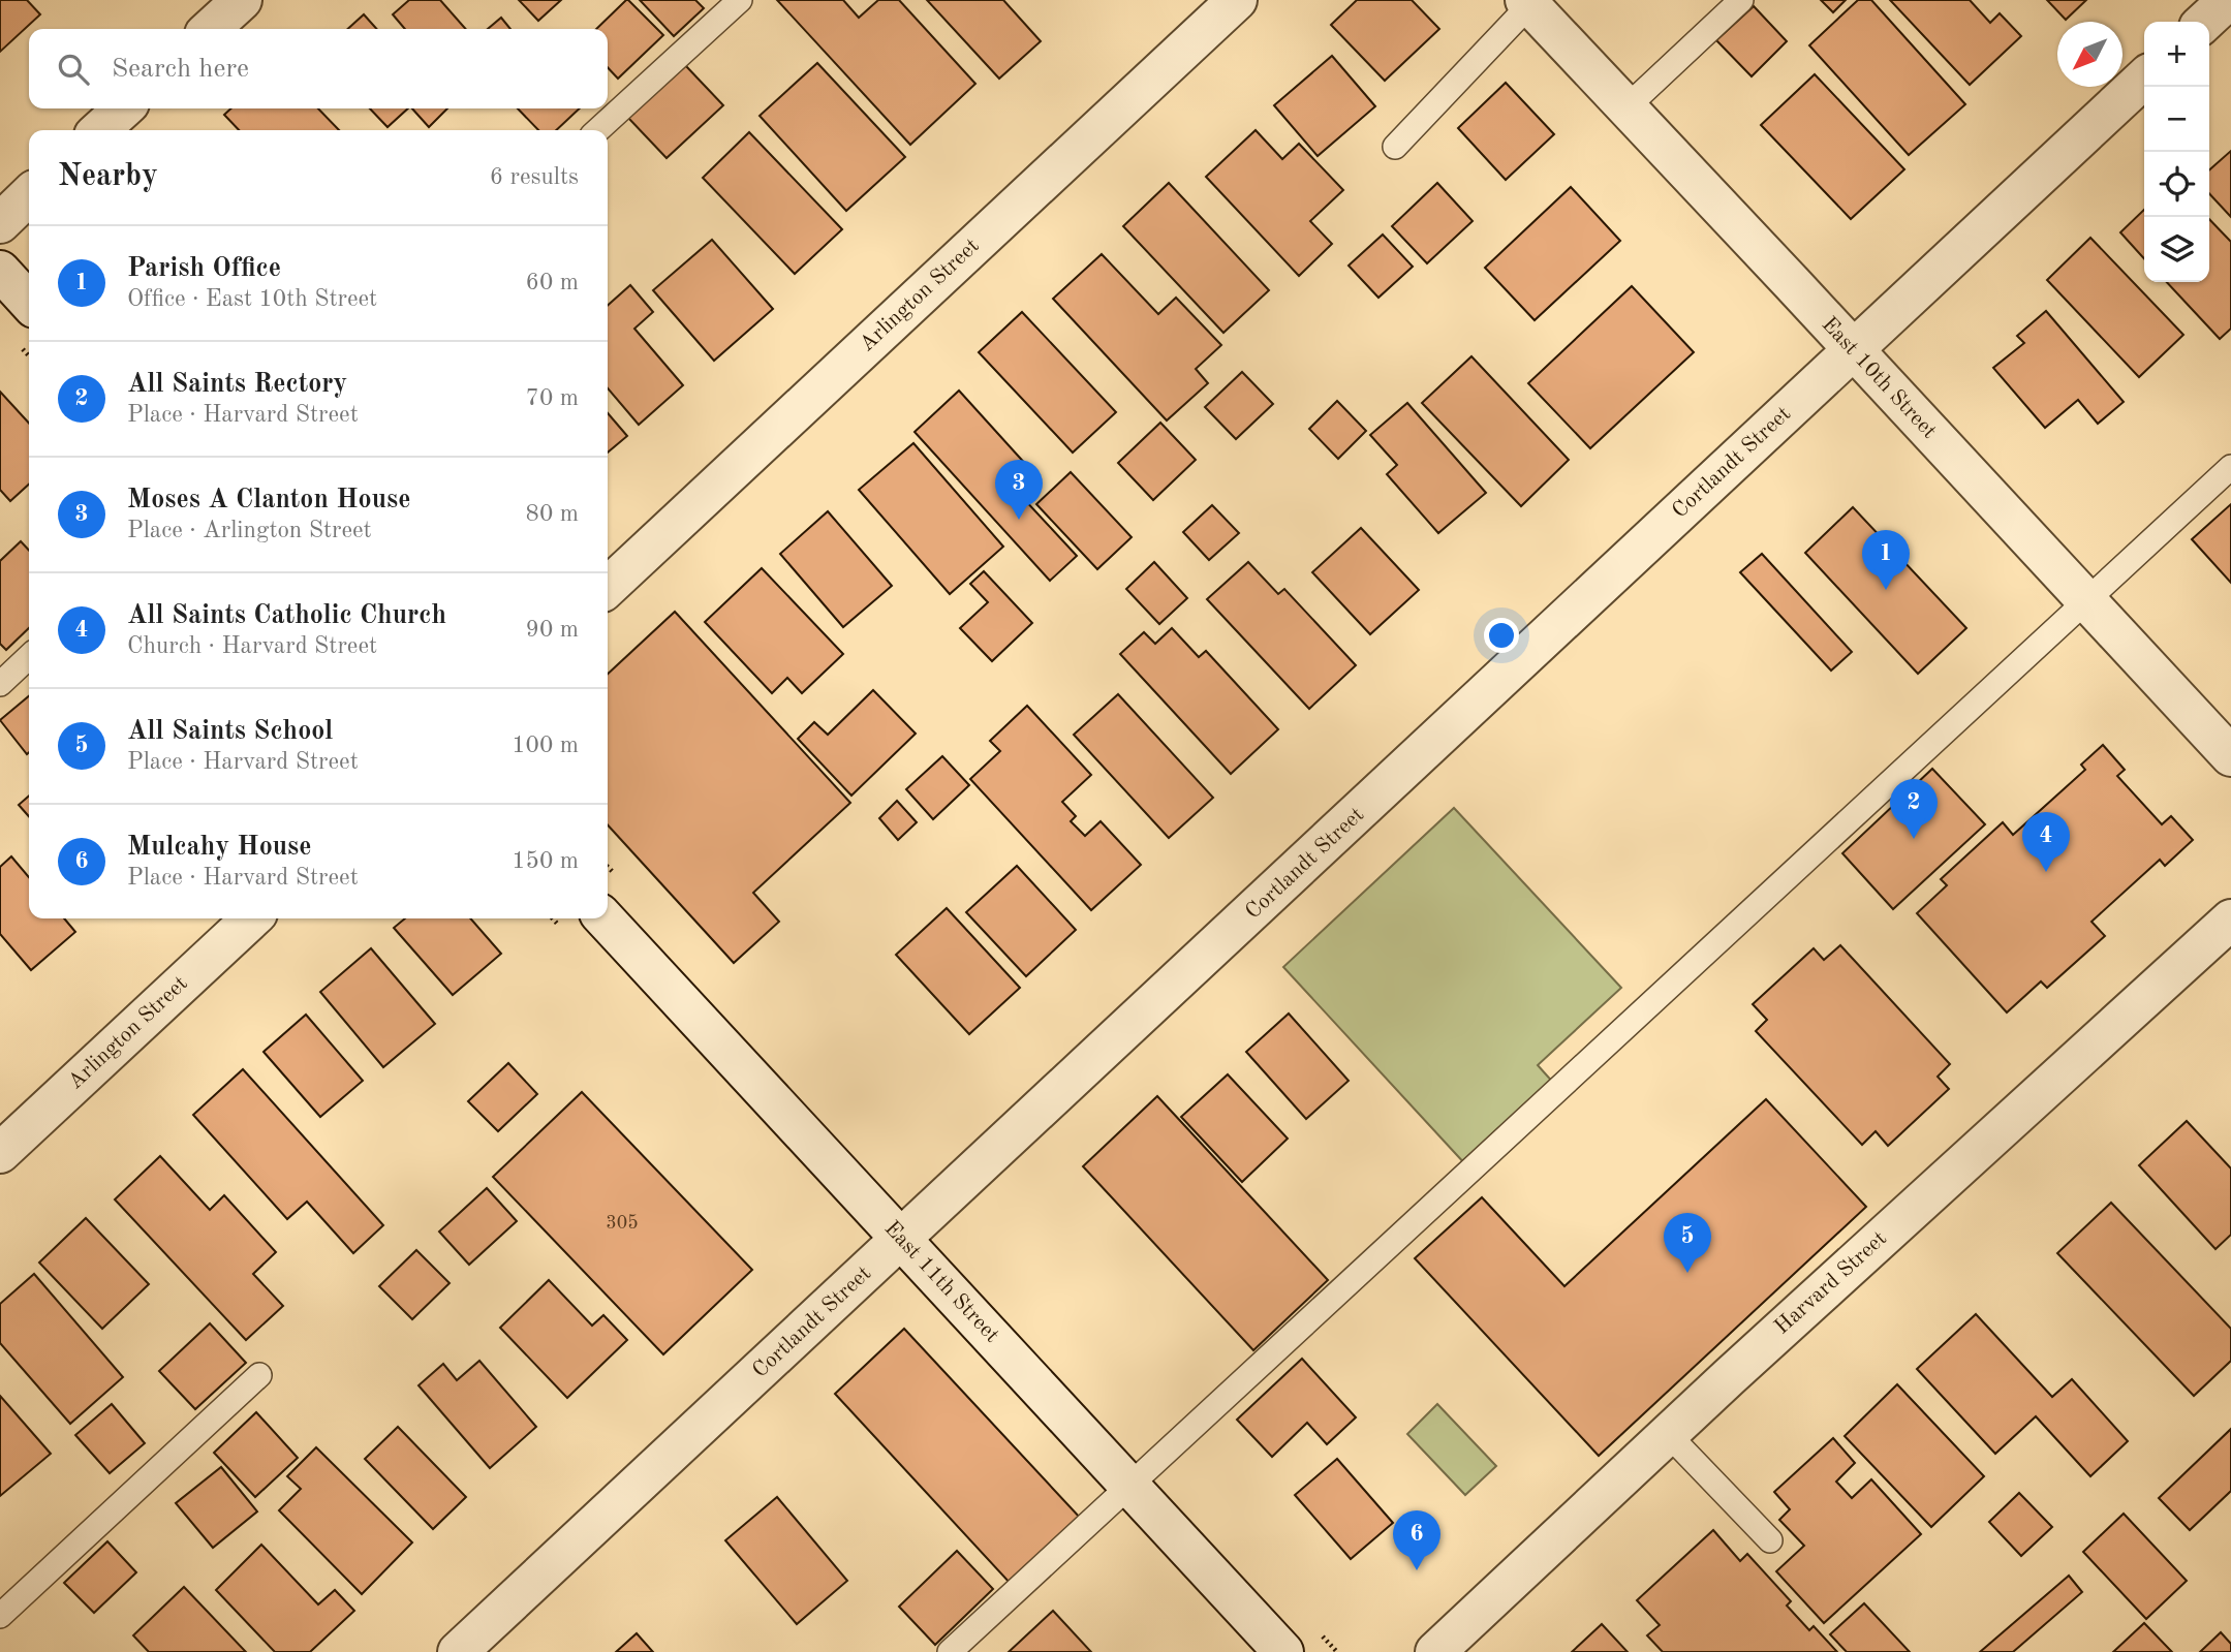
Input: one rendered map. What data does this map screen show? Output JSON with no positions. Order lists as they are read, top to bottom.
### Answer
{
  "streets": {
    "street": [
      "Arlington Street",
      "East 10th Street",
      "Cortlandt Street",
      "East 11th Street",
      "Harvard Street"
    ]
  },
  "crossings": [
    ["East 10th Street", "Cortlandt Street"],
    ["Cortlandt Street", "East 11th Street"]
  ],
  "house_numbers": ["305"],
  "north": "bottom left",
  "page": {
    "map_buttons": ["+", "−"],
    "search": "Search here",
    "heading": ["Nearby", "6 results"],
    "list": [
      {
        "mark": "1",
        "name": "Parish Office",
        "note": "Office · East 10th Street",
        "value": "60 m"
      },
      {
        "mark": "2",
        "name": "All Saints Rectory",
        "note": "Place · Harvard Street",
        "value": "70 m"
      },
      {
        "mark": "3",
        "name": "Moses A Clanton House",
        "note": "Place · Arlington Street",
        "value": "80 m"
      },
      {
        "mark": "4",
        "name": "All Saints Catholic Church",
        "note": "Church · Harvard Street",
        "value": "90 m"
      },
      {
        "mark": "5",
        "name": "All Saints School",
        "note": "Place · Harvard Street",
        "value": "100 m"
      },
      {
        "mark": "6",
        "name": "Mulcahy House",
        "note": "Place · Harvard Street",
        "value": "150 m"
      }
    ],
    "pins": [
      "3",
      "1",
      "2",
      "4",
      "5",
      "6"
    ]
  }
}
